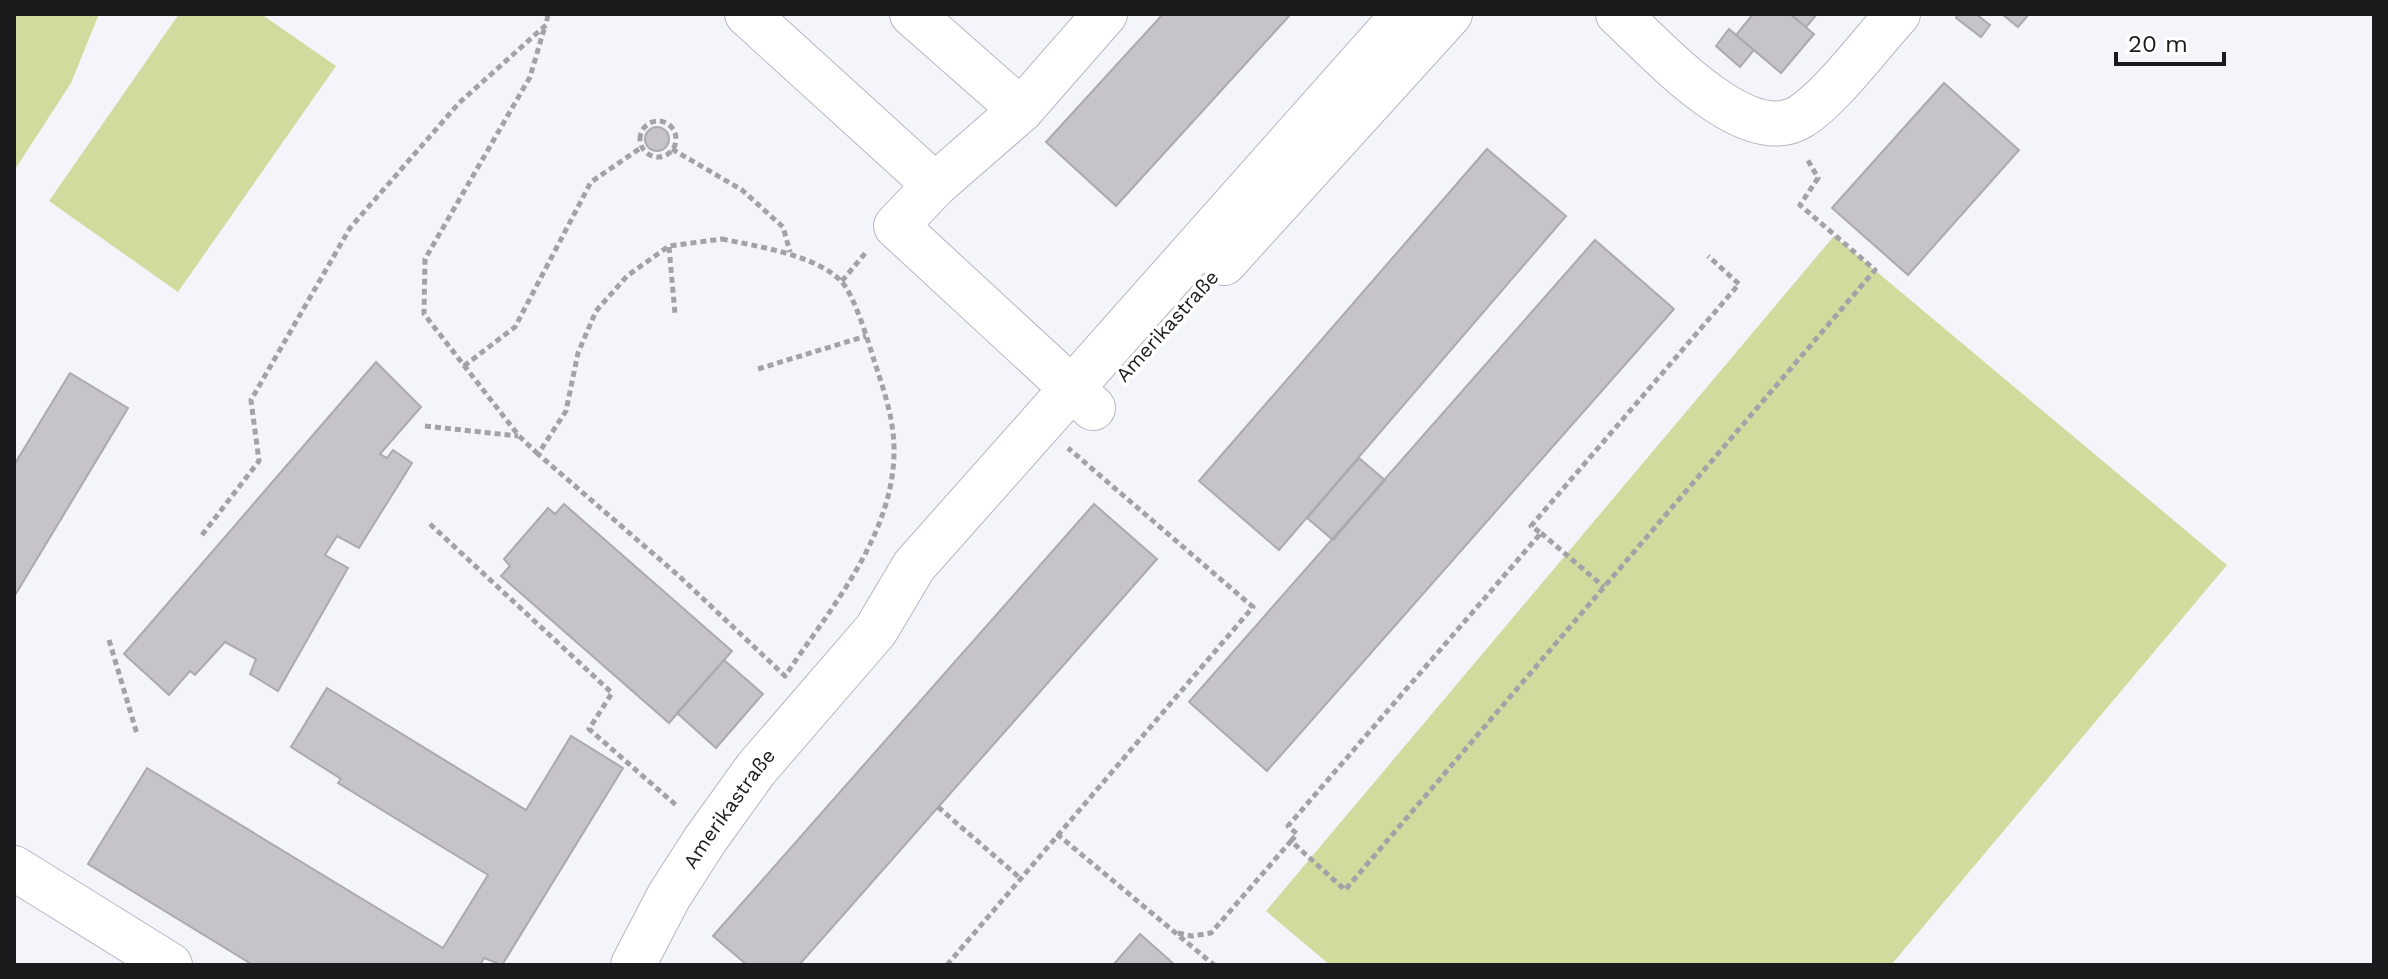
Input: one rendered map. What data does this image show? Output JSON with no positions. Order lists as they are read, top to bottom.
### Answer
{
  "streets": {
    "street": ["Amerikastraße"]
  },
  "scale_bar": "20 m"
}
